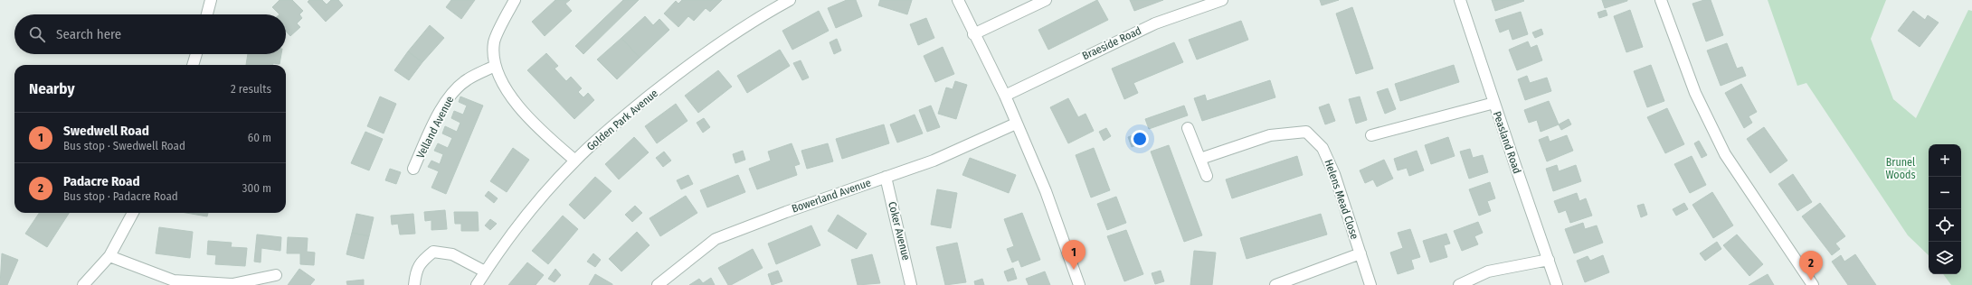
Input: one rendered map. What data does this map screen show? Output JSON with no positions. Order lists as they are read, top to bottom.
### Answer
{
  "streets": {
    "street": [
      "Braeside Road",
      "Golden Park Avenue",
      "Velland Avenue",
      "Peasland Road",
      "Bowerland Avenue",
      "Helens Mead Close",
      "Coker Avenue"
    ]
  },
  "crossings": [
    ["Bowerland Avenue", "Coker Avenue"]
  ],
  "parks": ["Brunel Woods"],
  "page": {
    "search": "Search here",
    "heading": ["Nearby", "2 results"],
    "list": [
      {
        "mark": "1",
        "name": "Swedwell Road",
        "note": "Bus stop · Swedwell Road",
        "value": "60 m"
      },
      {
        "mark": "2",
        "name": "Padacre Road",
        "note": "Bus stop · Padacre Road",
        "value": "300 m"
      }
    ],
    "map_buttons": ["+", "−"],
    "pins": ["1", "2"]
  }
}
